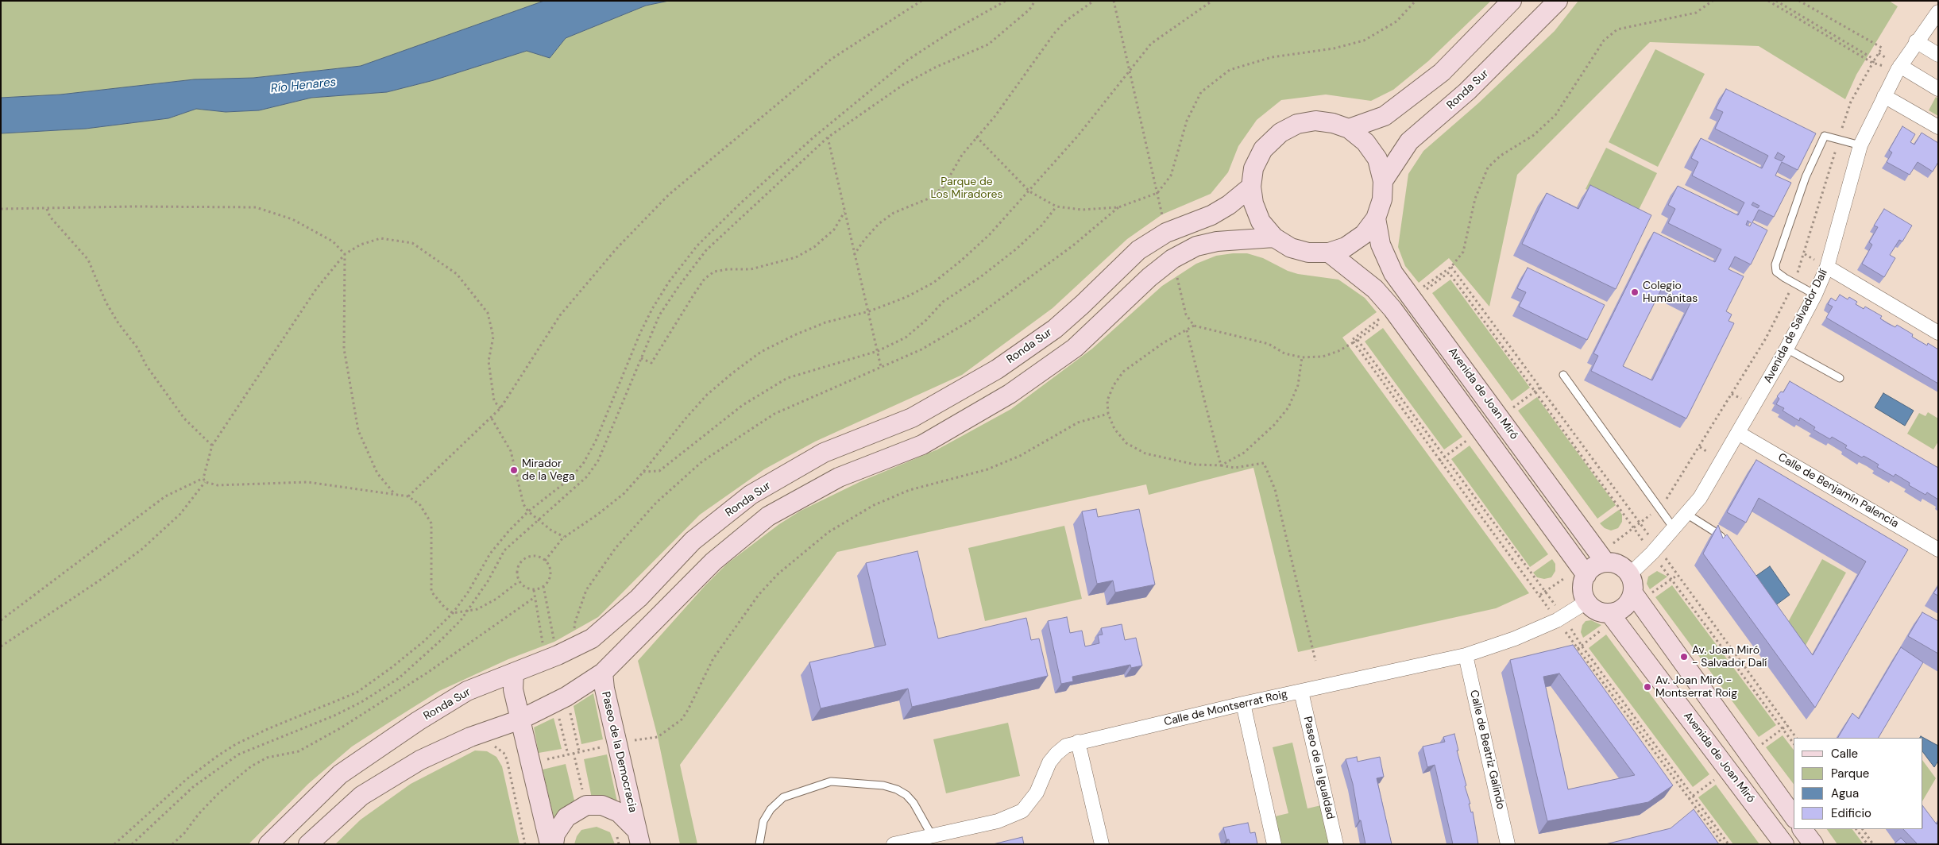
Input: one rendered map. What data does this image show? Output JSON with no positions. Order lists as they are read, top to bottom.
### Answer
{
  "streets": {
    "main road": ["Ronda Sur", "Avenida de Joan Miró", "Paseo de la Democracia"],
    "street": [
      "Avenida de Salvador Dalí",
      "Calle de Benjamín Palencia",
      "Calle de Montserrat Roig",
      "Calle de Beatriz Galindo",
      "Paseo de la Igualdad"
    ]
  },
  "crossings": [
    ["Ronda Sur", "Avenida de Joan Miró"],
    ["Avenida de Salvador Dalí", "Avenida de Joan Miró"],
    ["Avenida de Salvador Dalí", "Calle de Benjamín Palencia"],
    ["Avenida de Salvador Dalí", "Calle de Montserrat Roig"],
    ["Avenida de Joan Miró", "Calle de Montserrat Roig"],
    ["Calle de Montserrat Roig", "Calle de Beatriz Galindo"],
    ["Calle de Montserrat Roig", "Paseo de la Igualdad"]
  ],
  "water": ["Río Henares"],
  "parks": ["Parque de Los Miradores"],
  "places": [
    "Colegio Humánitas",
    "Mirador de la Vega",
    "Av. Joan Miró - Salvador Dalí",
    "Av. Joan Miró - Montserrat Roig"
  ],
  "legend": [
    "Calle",
    "Parque",
    "Agua",
    "Edificio"
  ]
}
